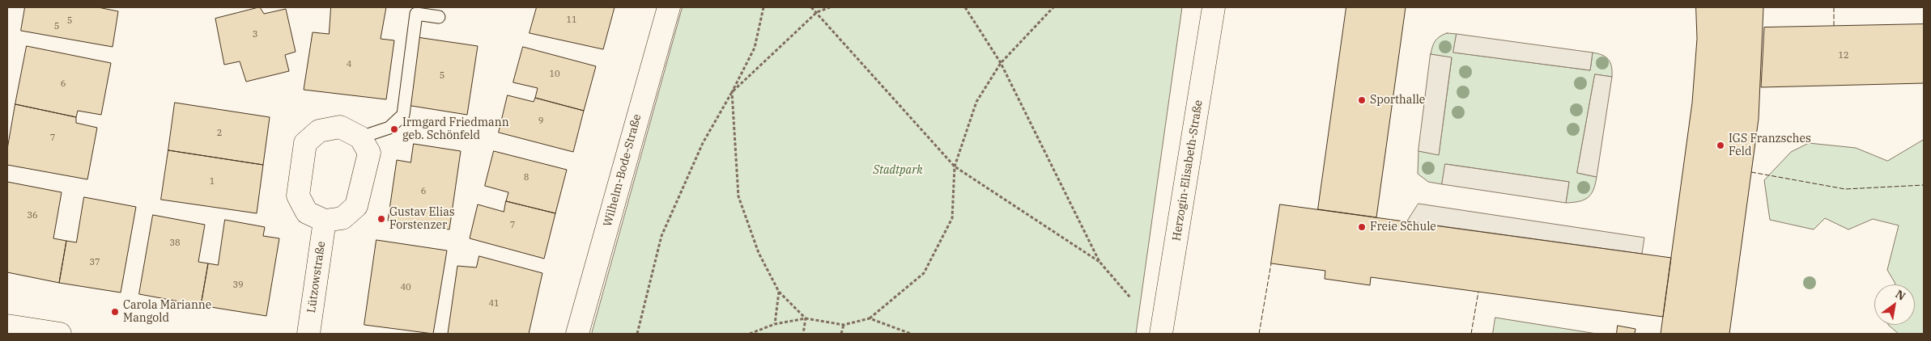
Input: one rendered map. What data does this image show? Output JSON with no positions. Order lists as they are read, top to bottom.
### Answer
{
  "streets": {
    "street": ["Wilhelm-Bode-Straße", "Herzogin-Elisabeth-Straße", "Lützowstraße"]
  },
  "parks": ["Stadtpark"],
  "places": [
    "Sporthalle",
    "Irmgard Friedmann geb. Schönfeld",
    "IGS Franzsches Feld",
    "Gustav Elias Forstenzer",
    "Freie Schule",
    "Carola Marianne Mangold"
  ],
  "house_numbers": [
    "11",
    "5",
    "5",
    "3",
    "12",
    "4",
    "10",
    "5",
    "6",
    "9",
    "2",
    "7",
    "8",
    "1",
    "6",
    "36",
    "7",
    "38",
    "37",
    "39",
    "40",
    "41"
  ],
  "north": "top right"
}
